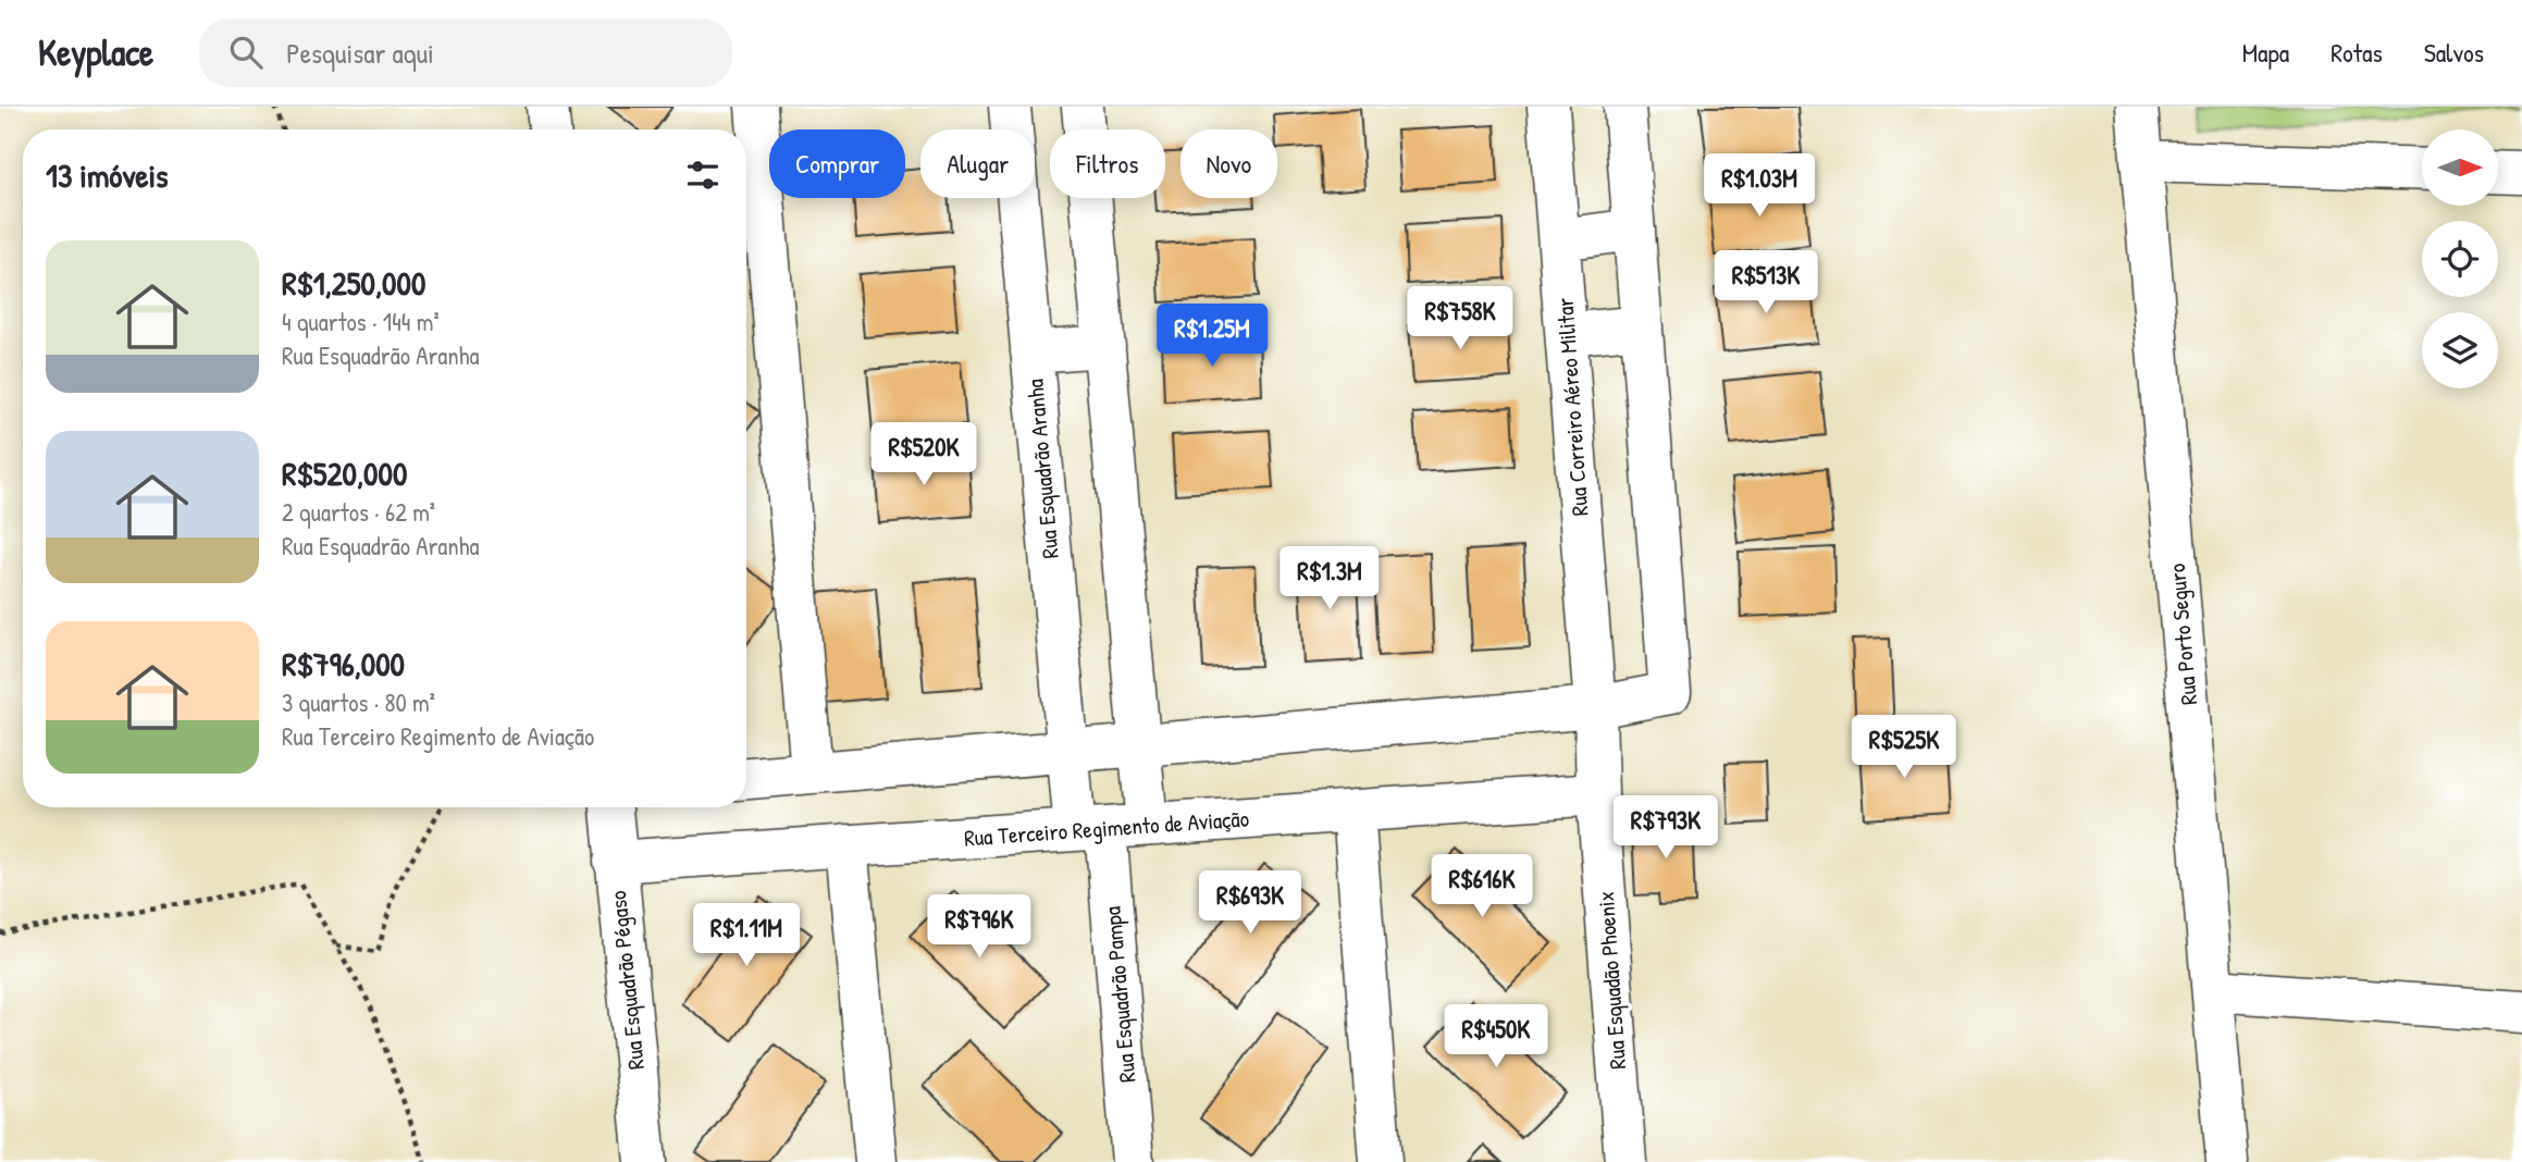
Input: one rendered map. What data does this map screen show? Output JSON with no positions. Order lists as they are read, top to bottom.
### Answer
{
  "streets": {
    "street": [
      "Rua Correiro Aéreo Militar",
      "Rua Esquadrão Aranha",
      "Rua Porto Seguro",
      "Rua Terceiro Regimento de Aviação",
      "Rua Esquadrão Pégaso",
      "Rua Esquadão Phoenix",
      "Rua Esquadrão Pampa"
    ]
  },
  "crossings": [
    ["Rua Correiro Aéreo Militar", "Rua Esquadão Phoenix"],
    ["Rua Esquadrão Aranha", "Rua Terceiro Regimento de Aviação"],
    ["Rua Esquadrão Aranha", "Rua Esquadrão Pampa"],
    ["Rua Terceiro Regimento de Aviação", "Rua Esquadrão Pégaso"],
    ["Rua Terceiro Regimento de Aviação", "Rua Esquadão Phoenix"],
    ["Rua Terceiro Regimento de Aviação", "Rua Esquadrão Pampa"]
  ],
  "north": "right",
  "page": {
    "header": "Keyplace",
    "search": "Pesquisar aqui",
    "nav": ["Mapa", "Rotas", "Salvos"],
    "chip": [
      "Comprar",
      "Alugar",
      "Filtros",
      "Novo"
    ],
    "heading": "13 imóveis",
    "price": [
      "R$1.03M",
      "R$513K",
      "R$758K",
      "R$1.25M",
      "R$520K",
      "R$1.3M",
      "R$525K",
      "R$793K",
      "R$616K",
      "R$693K",
      "R$796K",
      "R$1.11M",
      "R$450K"
    ],
    "list": [
      {
        "name": "R$1,250,000",
        "note": "4 quartos · 144 m² · Rua Esquadrão Aranha"
      },
      {
        "name": "R$520,000",
        "note": "2 quartos · 62 m² · Rua Esquadrão Aranha"
      },
      {
        "name": "R$796,000",
        "note": "3 quartos · 80 m² · Rua Terceiro Regimento de Aviação"
      }
    ]
  }
}
